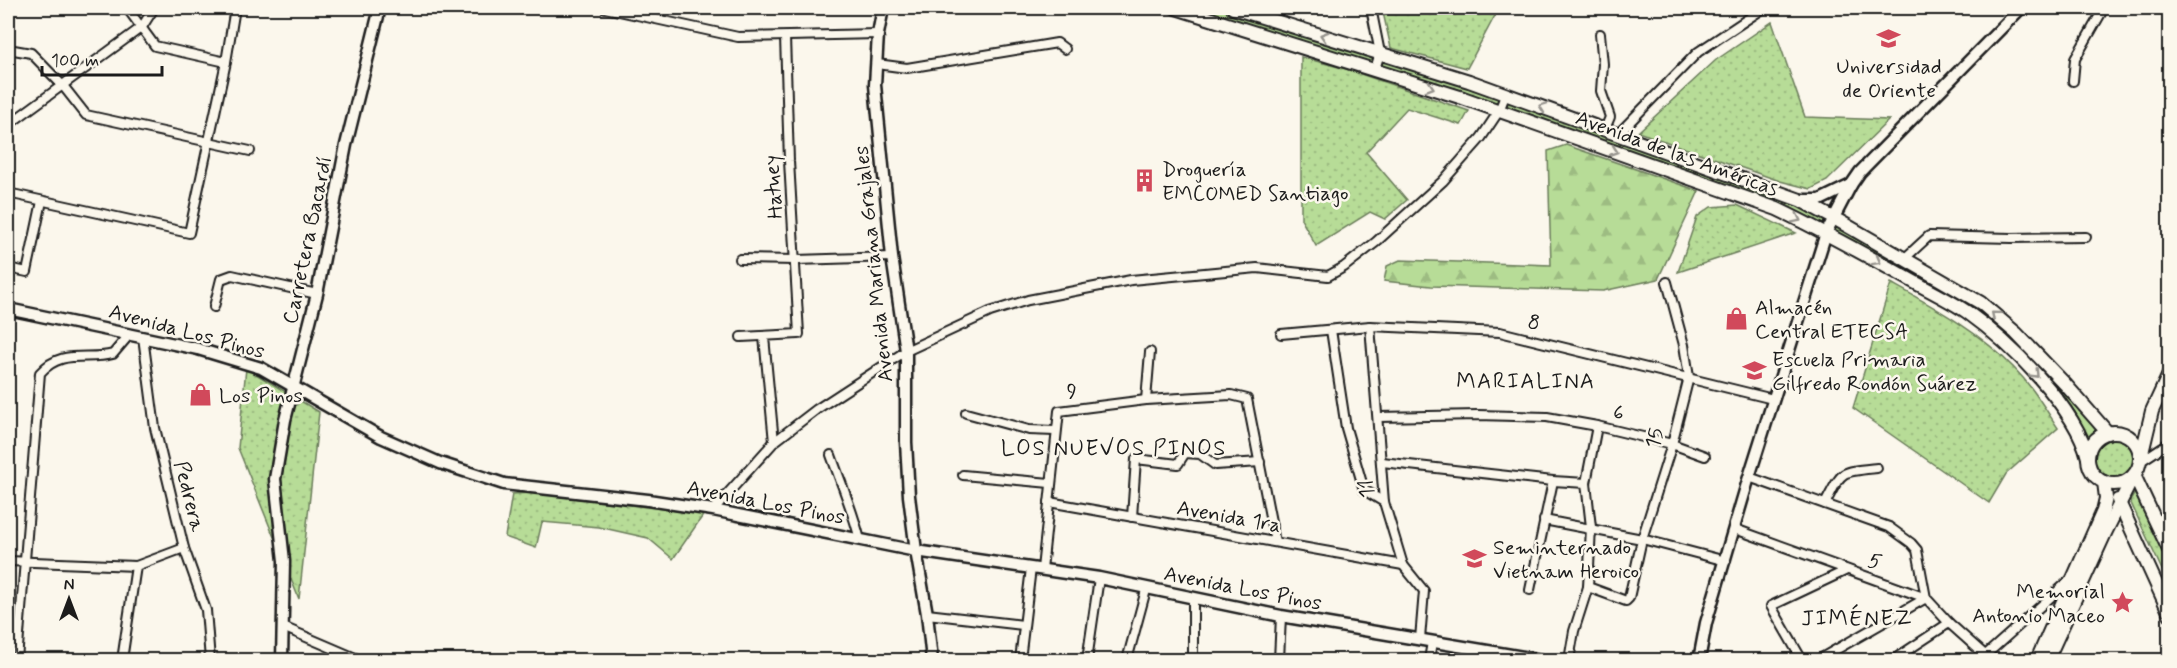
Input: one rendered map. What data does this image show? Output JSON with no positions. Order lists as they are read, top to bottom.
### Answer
{
  "streets": {
    "main road": ["Avenida de las Américas"],
    "street": [
      "Hatuey",
      "Carretera Bacardí",
      "Avenida Mariana Grajales",
      "8",
      "Avenida Los Pinos",
      "9",
      "6",
      "15",
      "11",
      "Pedrera",
      "Avenida 1ra",
      "5"
    ]
  },
  "crossings": [
    ["Carretera Bacardí", "Avenida Los Pinos"],
    ["Avenida Mariana Grajales", "Avenida Los Pinos"],
    ["8", "15"],
    ["8", "11"],
    ["Avenida Los Pinos", "9"],
    ["Avenida Los Pinos", "11"],
    ["Avenida Los Pinos", "Pedrera"],
    ["9", "Avenida 1ra"],
    ["6", "15"],
    ["6", "11"],
    ["11", "Avenida 1ra"]
  ],
  "districts": ["MARIALINA", "LOS NUEVOS PINOS", "JIMÉNEZ"],
  "places": {
    "school or university": ["Universidad de Oriente", "Escuela Primaria Gilfredo Rondón Suárez", "Seminternado Vietnam Heroico"],
    "building": ["Droguería EMCOMED Santiago"],
    "shop": ["Almacén Central ETECSA", "Los Pinos"],
    "place": ["Memorial Antonio Maceo"]
  },
  "scale_bar": "100 m",
  "north": "top"
}
